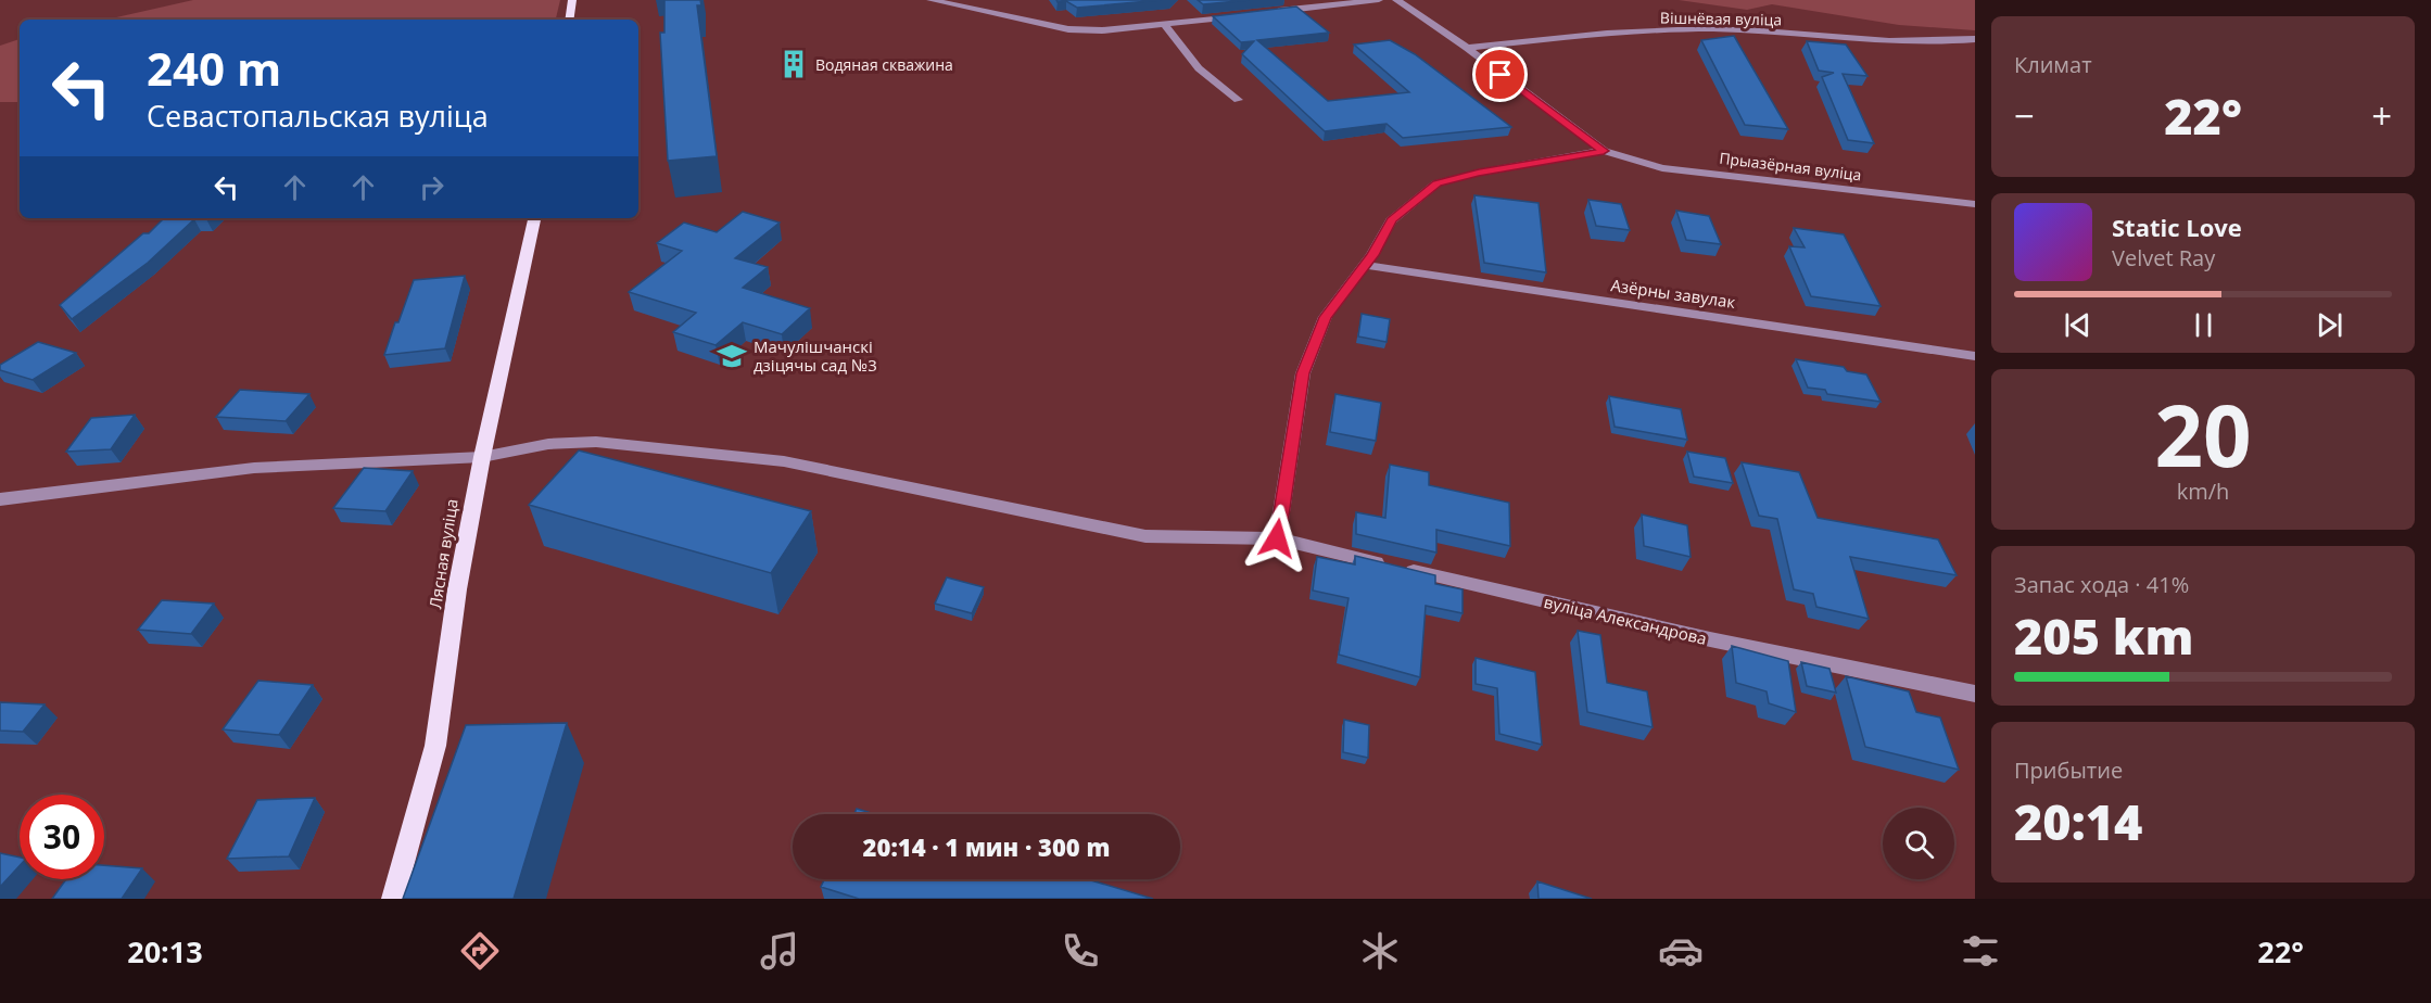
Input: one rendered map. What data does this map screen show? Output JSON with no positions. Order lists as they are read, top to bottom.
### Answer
{
  "streets": {
    "main road": ["Лясная вуліца"],
    "street": [
      "Вішнёвая вуліца",
      "Прыазёрная вуліца",
      "Азёрны завулак",
      "вуліца Александрова"
    ]
  },
  "crossings": [
    ["Лясная вуліца", "вуліца Александрова"]
  ],
  "places": {
    "building": ["Водяная скважина"],
    "school or university": ["Мачулішчанскі дзіцячы сад №3"]
  },
  "page": {
    "tile": [
      "Климат",
      ["20", "km/h"],
      ["Запас хода · 41%", "205 km"],
      ["Прибытие", "20:14"]
    ],
    "turn": ["240 m", "Севастопальская вуліца"],
    "heat": ["−", "22°", "+"],
    "song": ["Static Love", "Velvet Ray"],
    "limit": "30",
    "trip": "20:14 · 1 мин · 300 m",
    "tabs": ["20:13", "22°"]
  }
}
